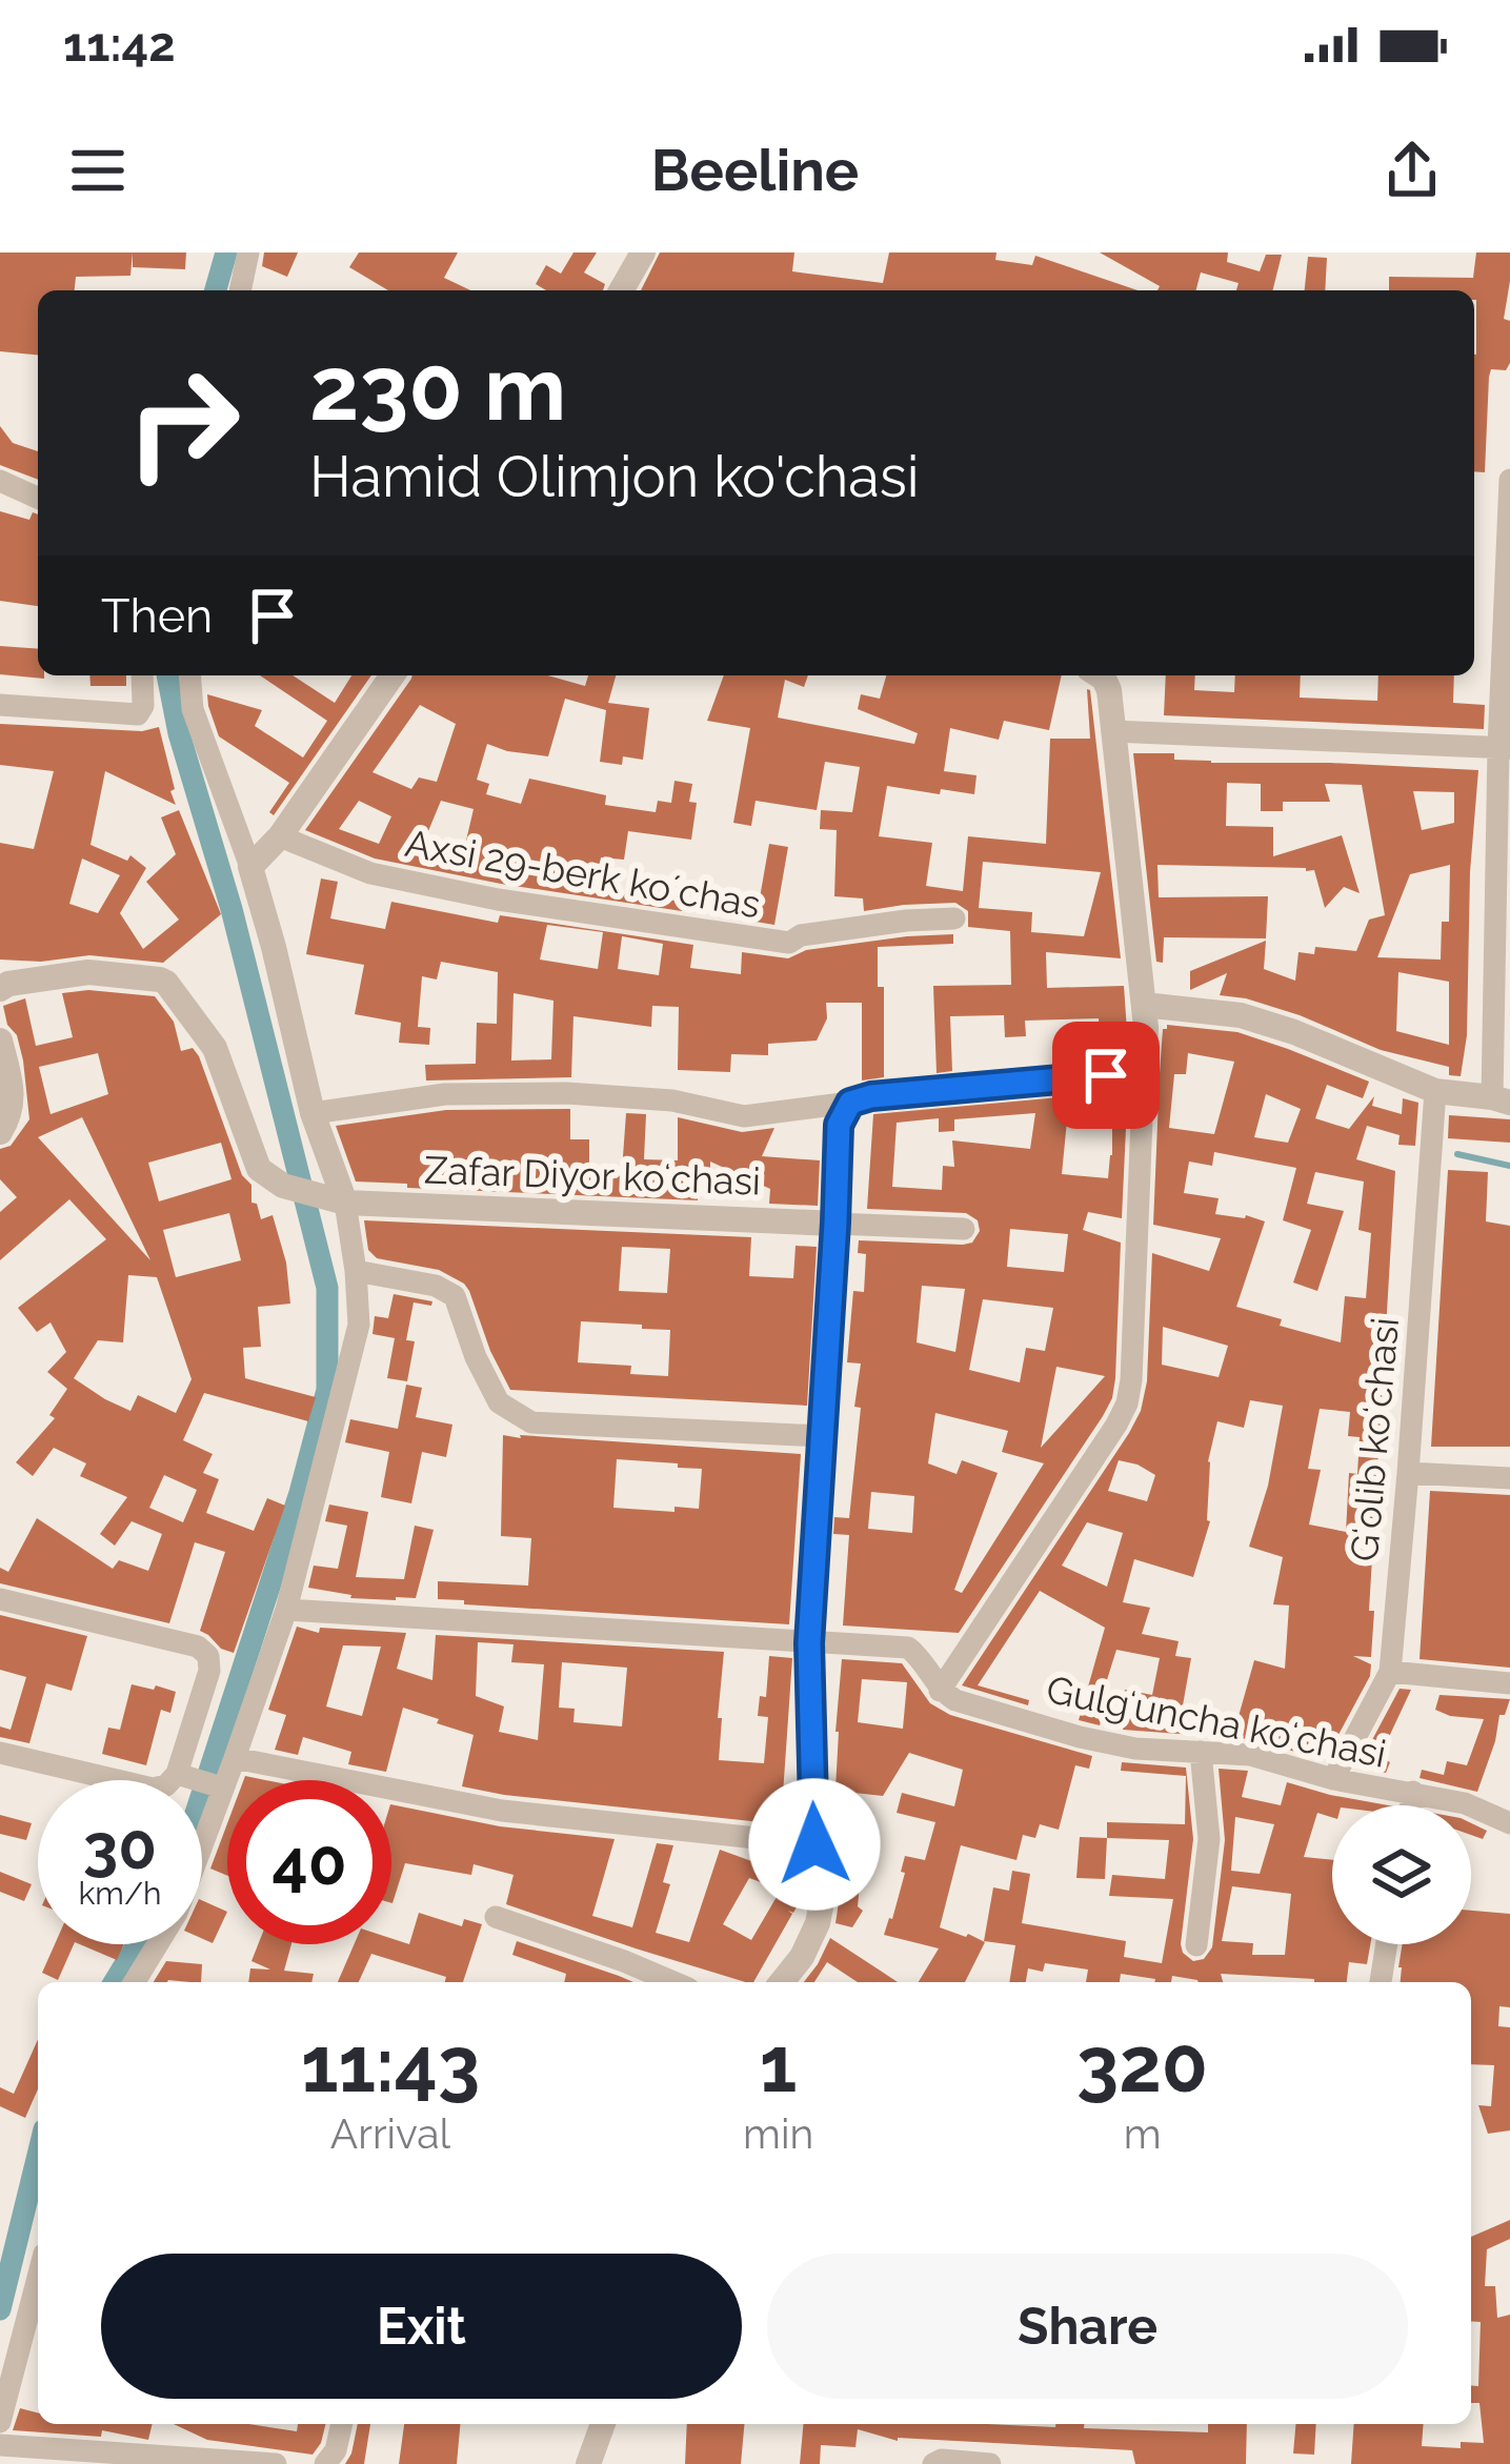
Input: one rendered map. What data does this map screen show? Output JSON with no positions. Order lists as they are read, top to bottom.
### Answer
{
  "streets": {
    "street": [
      "Аxsi 29-berk koʼchas",
      "Zafar Diyor koʻchasi",
      "Gʻolib koʻchasi",
      "Gulgʻuncha koʻchasi"
    ]
  },
  "crossings": [
    ["Gʻolib koʻchasi", "Gulgʻuncha koʻchasi"]
  ],
  "page": {
    "status": "11:42",
    "header": "Beeline",
    "turn": ["230 m", "Hamid Olimjon ko'chasi"],
    "then": "Then",
    "speed": "30 km/h",
    "limit": "40",
    "eta": [
      "11:43",
      "Arrival",
      "1",
      "min",
      "320",
      "m"
    ],
    "buttons": ["Exit", "Share"]
  }
}
